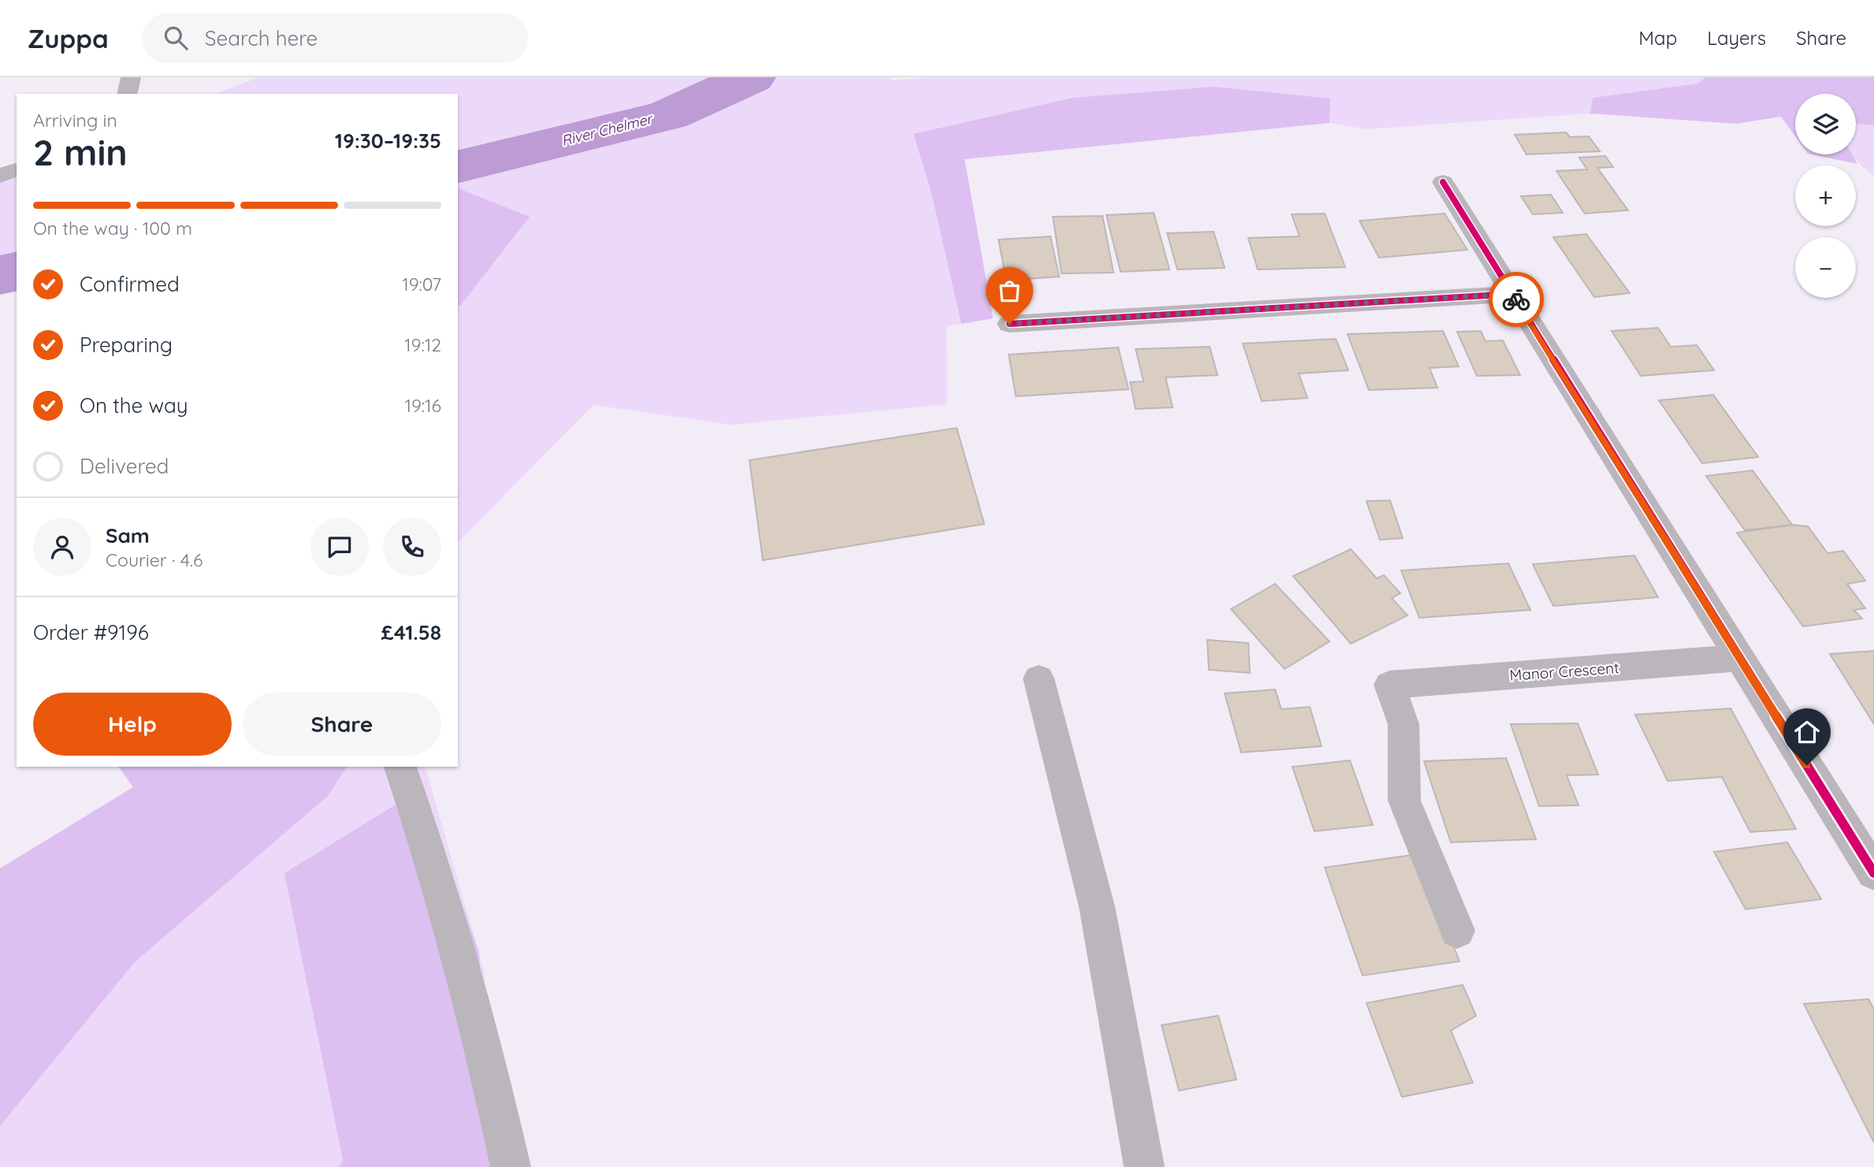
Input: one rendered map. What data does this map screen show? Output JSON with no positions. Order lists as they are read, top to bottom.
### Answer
{
  "streets": {
    "street": ["Manor Crescent"]
  },
  "water": ["River Chelmer"],
  "page": {
    "header": "Zuppa",
    "search": "Search here",
    "nav": ["Map", "Layers", "Share"],
    "map_buttons": ["+", "−"],
    "heading": ["2 min", "Arriving in", "19:30–19:35"],
    "panel": [
      "Sam",
      "Courier · 4.6",
      "Order #9196",
      "£41.58"
    ],
    "bar": "On the way · 100 m",
    "list": [
      ["Confirmed", "19:07"],
      ["Preparing", "19:12"],
      ["On the way", "19:16"],
      "Delivered"
    ],
    "buttons": ["Help", "Share"]
  }
}
